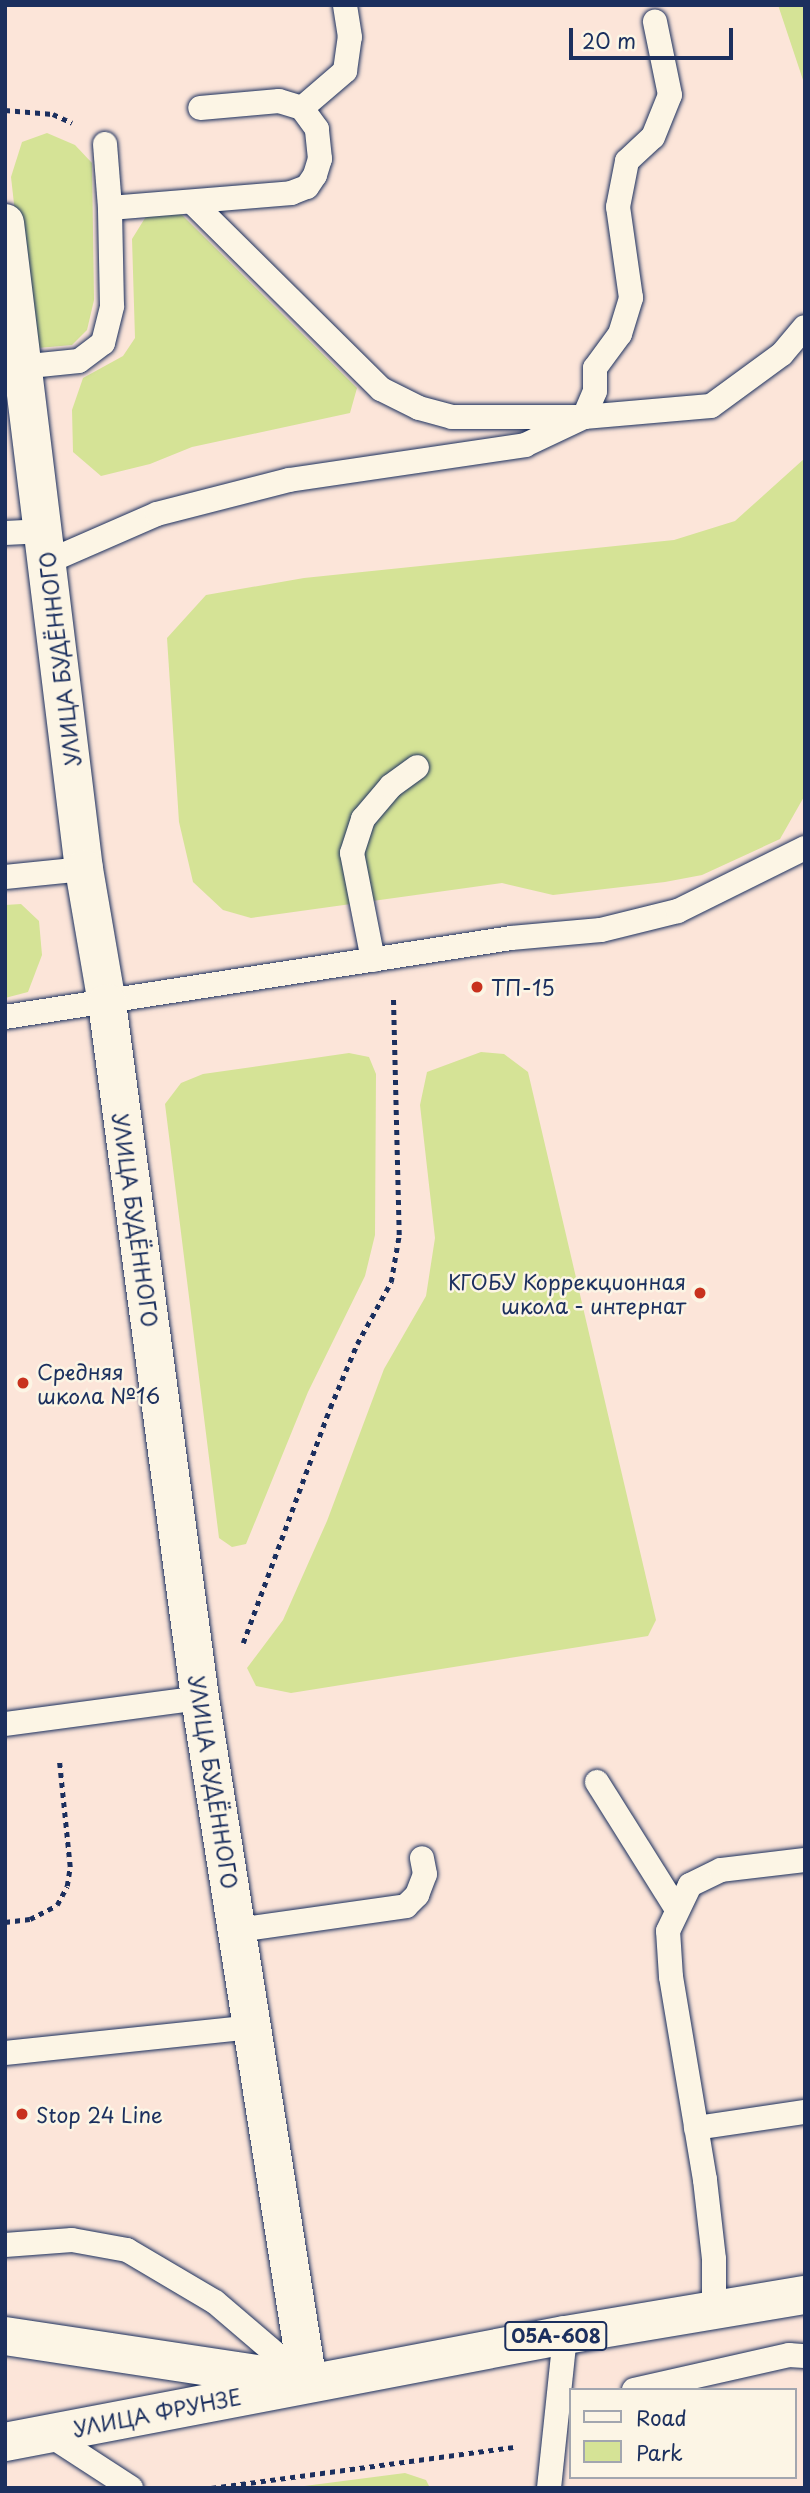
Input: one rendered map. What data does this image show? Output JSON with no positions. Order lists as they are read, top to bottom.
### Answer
{
  "streets": {
    "main road": ["УЛИЦА БУДЁННОГО", "05А-608", "УЛИЦА ФРУНЗЕ"]
  },
  "crossings": [
    ["УЛИЦА БУДЁННОГО", "УЛИЦА ФРУНЗЕ"]
  ],
  "places": [
    "ТП-15",
    "КГОБУ Коррекционная школа - интернат",
    "Средняя школа №16",
    "Stop 24 Line"
  ],
  "legend": ["Road", "Park"],
  "scale_bar": "20 m"
}
